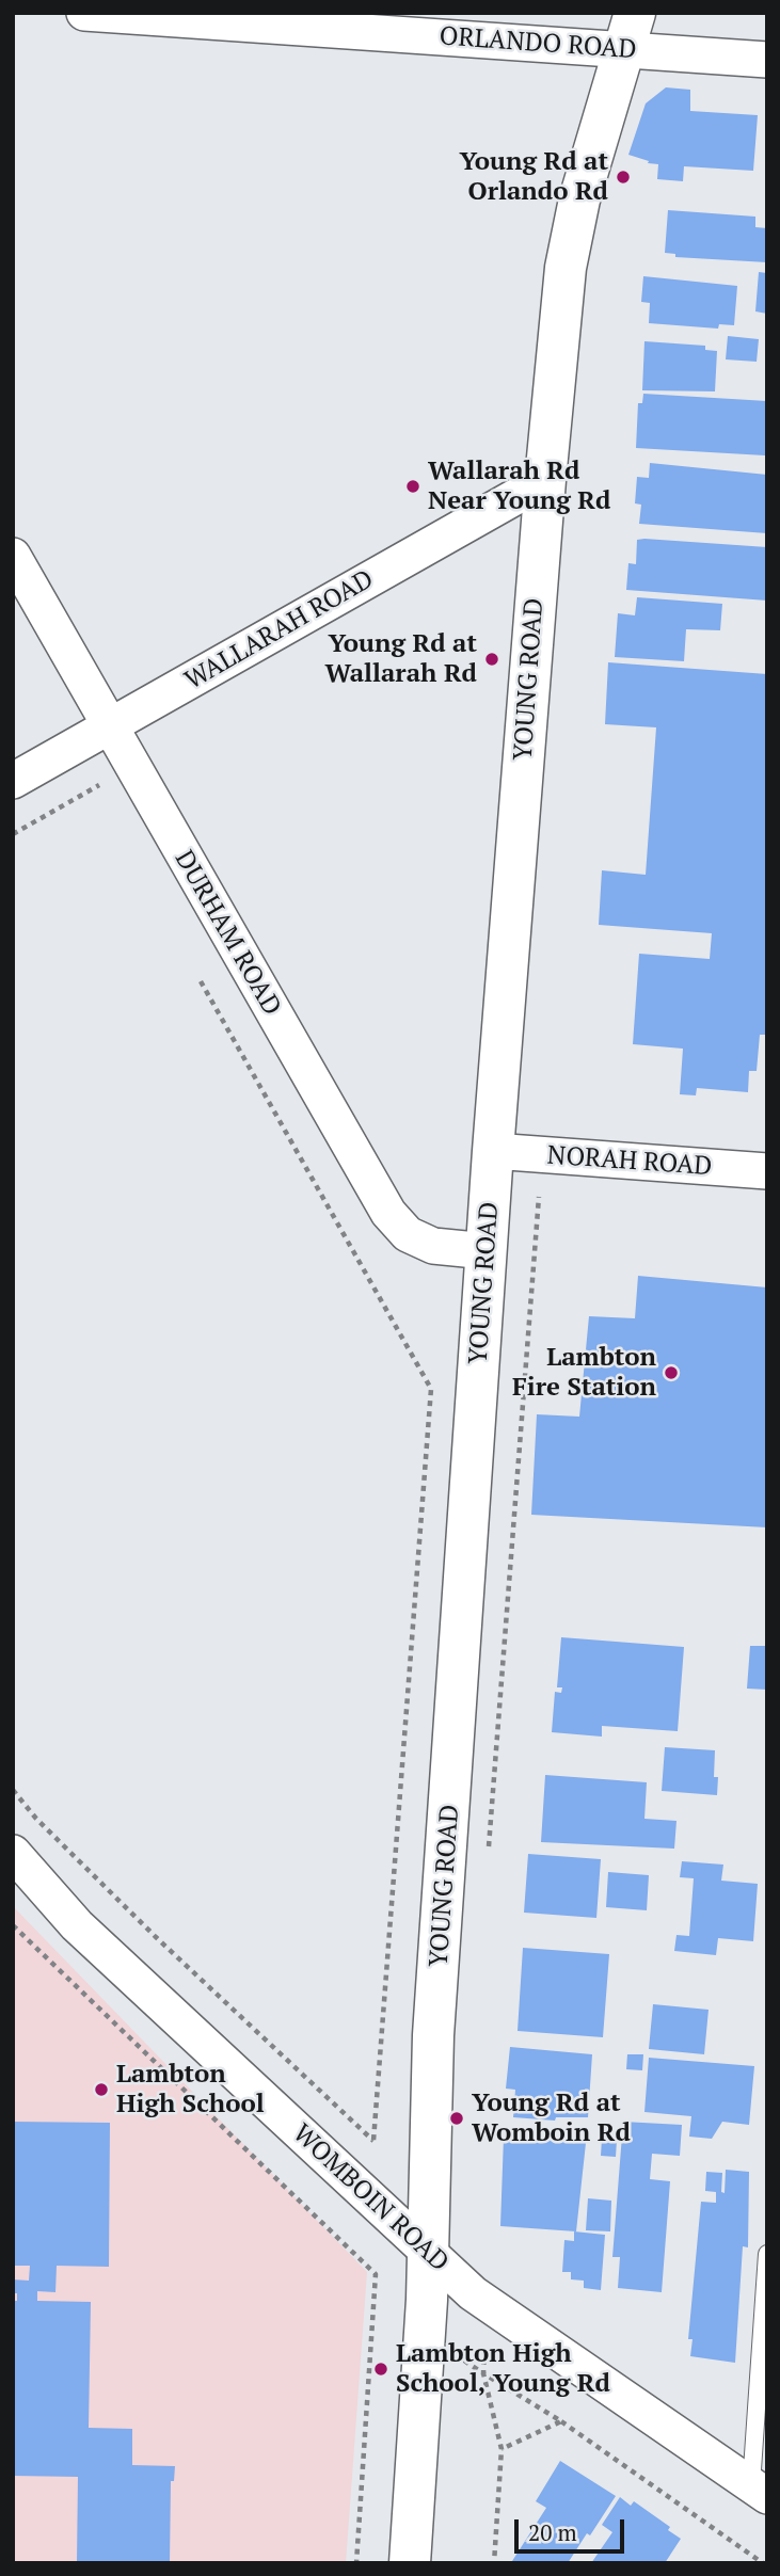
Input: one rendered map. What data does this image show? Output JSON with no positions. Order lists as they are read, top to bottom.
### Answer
{
  "streets": {
    "street": [
      "ORLANDO ROAD",
      "WALLARAH ROAD",
      "YOUNG ROAD",
      "DURHAM ROAD",
      "NORAH ROAD",
      "WOMBOIN ROAD"
    ]
  },
  "crossings": [
    ["ORLANDO ROAD", "YOUNG ROAD"],
    ["WALLARAH ROAD", "YOUNG ROAD"],
    ["WALLARAH ROAD", "DURHAM ROAD"],
    ["YOUNG ROAD", "DURHAM ROAD"],
    ["YOUNG ROAD", "NORAH ROAD"],
    ["YOUNG ROAD", "WOMBOIN ROAD"]
  ],
  "places": [
    "Young Rd at Orlando Rd",
    "Wallarah Rd Near Young Rd",
    "Young Rd at Wallarah Rd",
    "Lambton Fire Station",
    "Lambton High School",
    "Young Rd at Womboin Rd",
    "Lambton High School, Young Rd"
  ],
  "scale_bar": "20 m"
}
